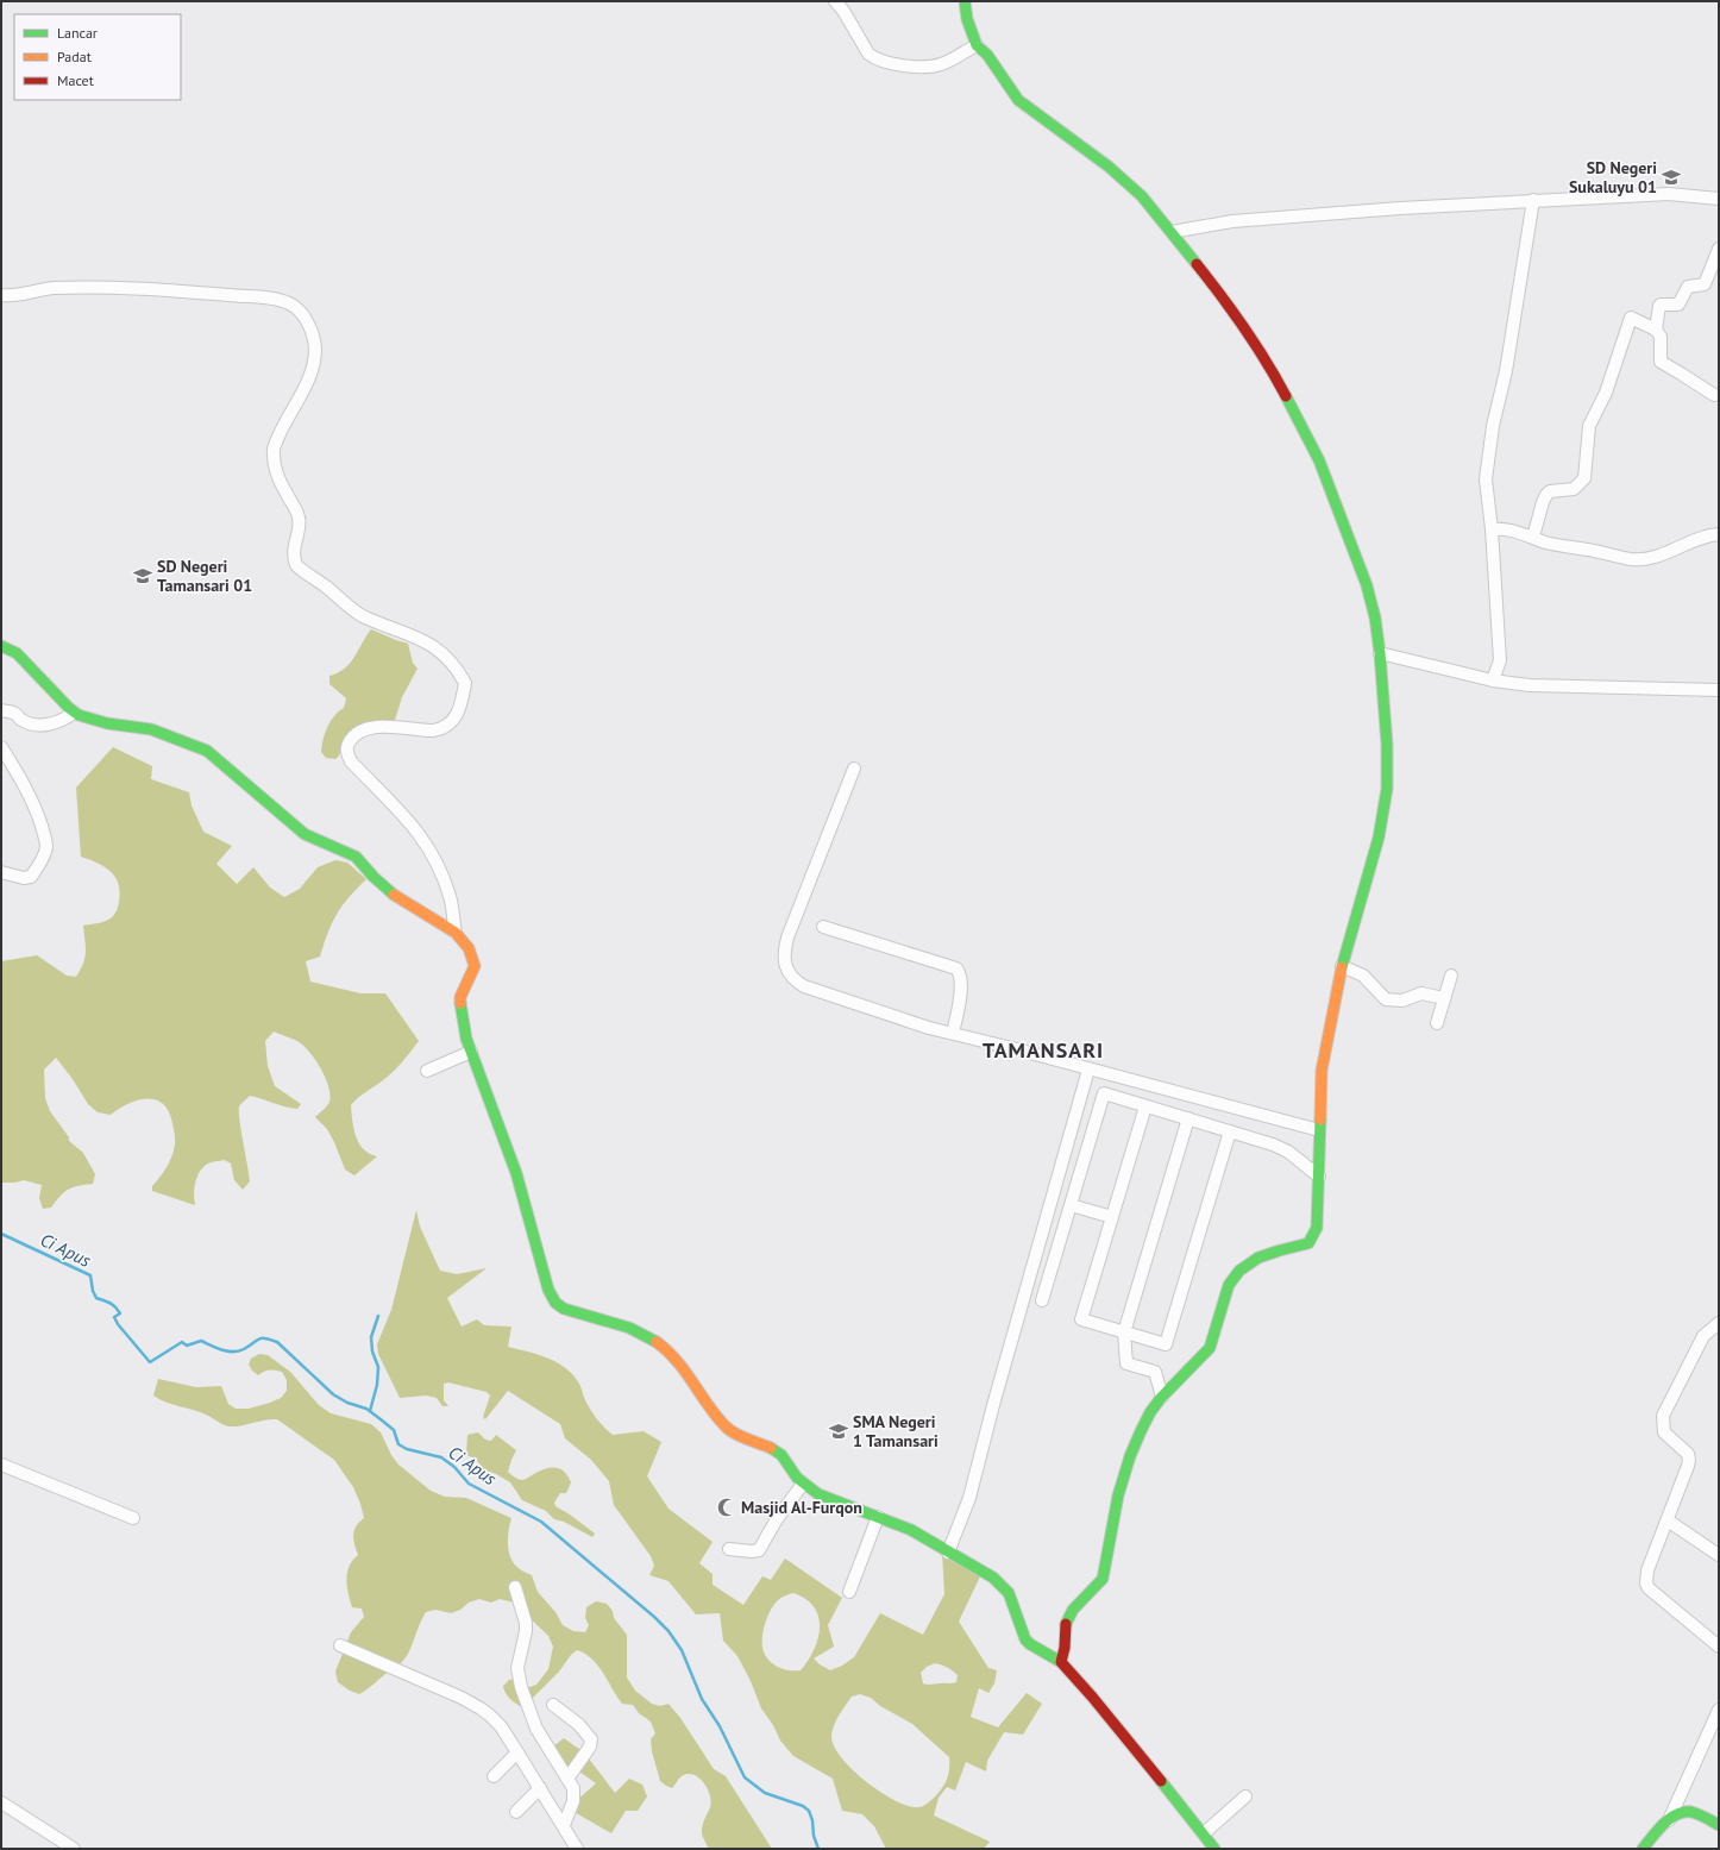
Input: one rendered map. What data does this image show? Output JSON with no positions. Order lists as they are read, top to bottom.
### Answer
{
  "districts": ["TAMANSARI"],
  "water": ["Ci Apus"],
  "places": {
    "school or university": ["SD Negeri Sukaluyu 01", "SD Negeri Tamansari 01", "SMA Negeri 1 Tamansari"],
    "mosque": ["Masjid Al-Furqon"]
  },
  "legend": ["Lancar", "Padat", "Macet"]
}
